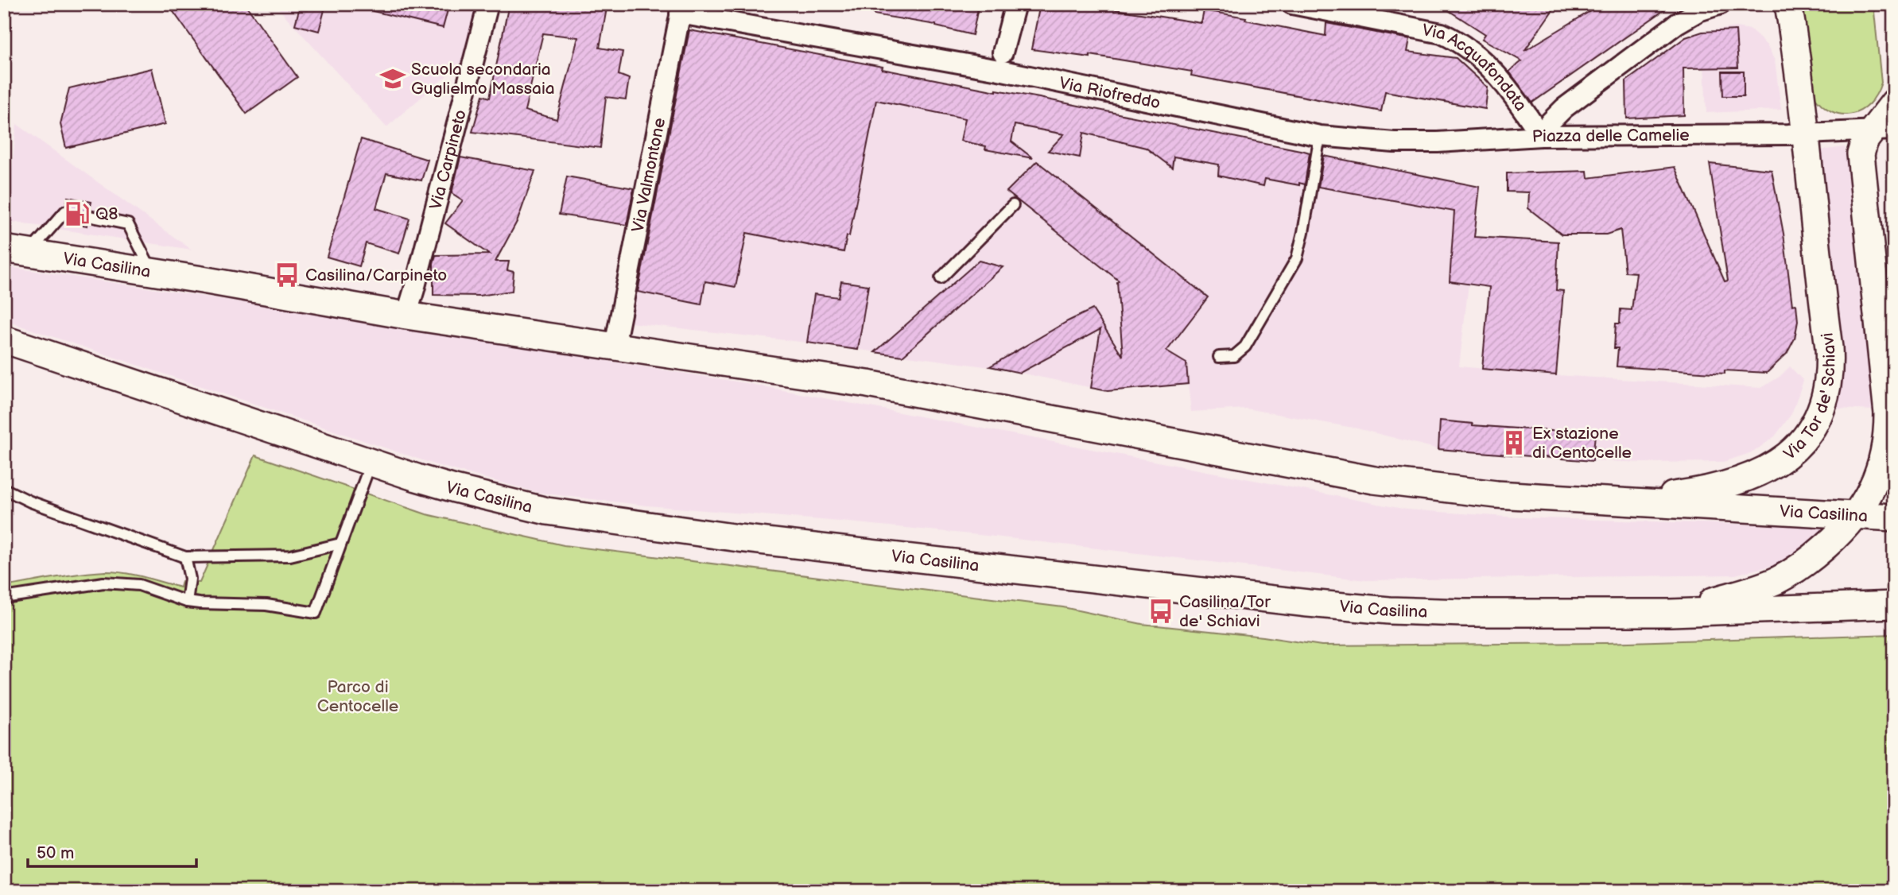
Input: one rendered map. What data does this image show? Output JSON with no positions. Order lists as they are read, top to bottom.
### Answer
{
  "streets": {
    "main road": ["Via Casilina", "Via Tor de' Schiavi"],
    "street": [
      "Via Acquafondata",
      "Via Riofreddo",
      "Piazza delle Camelie",
      "Via Carpineto",
      "Via Valmontone"
    ]
  },
  "crossings": [
    ["Via Acquafondata", "Via Riofreddo"],
    ["Via Acquafondata", "Piazza delle Camelie"],
    ["Via Riofreddo", "Piazza delle Camelie"],
    ["Via Riofreddo", "Via Valmontone"],
    ["Piazza delle Camelie", "Via Tor de' Schiavi"],
    ["Via Carpineto", "Via Casilina"],
    ["Via Valmontone", "Via Casilina"],
    ["Via Casilina", "Via Tor de' Schiavi"]
  ],
  "parks": ["Parco di Centocelle"],
  "places": {
    "school or university": ["Scuola secondaria Guglielmo Massaia"],
    "fuel station": ["Q8"],
    "bus stop": ["Casilina/Carpineto", "Casilina/Tor de' Schiavi"],
    "building": ["Ex stazione di Centocelle"]
  },
  "scale_bar": "50 m"
}
